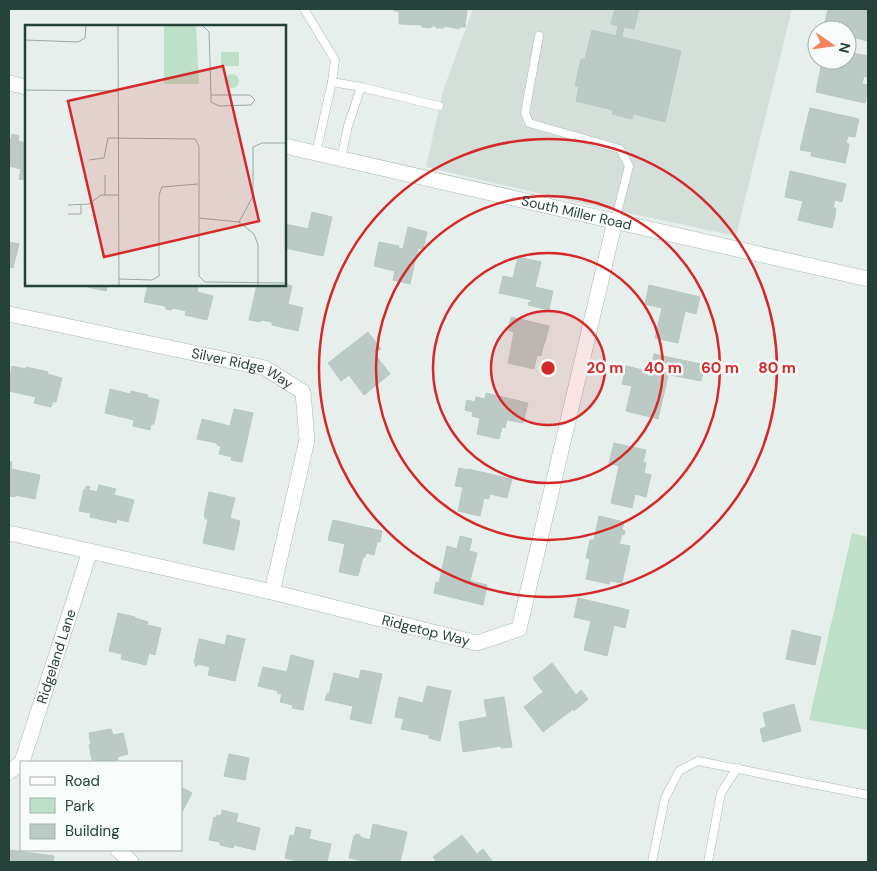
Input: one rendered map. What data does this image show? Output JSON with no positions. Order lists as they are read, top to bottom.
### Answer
{
  "streets": {
    "street": [
      "South Miller Road",
      "Silver Ridge Way",
      "Ridgetop Way",
      "Ridgeland Lane"
    ]
  },
  "crossings": [
    ["South Miller Road", "Ridgetop Way"],
    ["Silver Ridge Way", "Ridgetop Way"],
    ["Ridgetop Way", "Ridgeland Lane"]
  ],
  "legend": ["Road", "Park", "Building"],
  "north": "right",
  "rings": [
    "20 m",
    "40 m",
    "60 m",
    "80 m"
  ]
}
